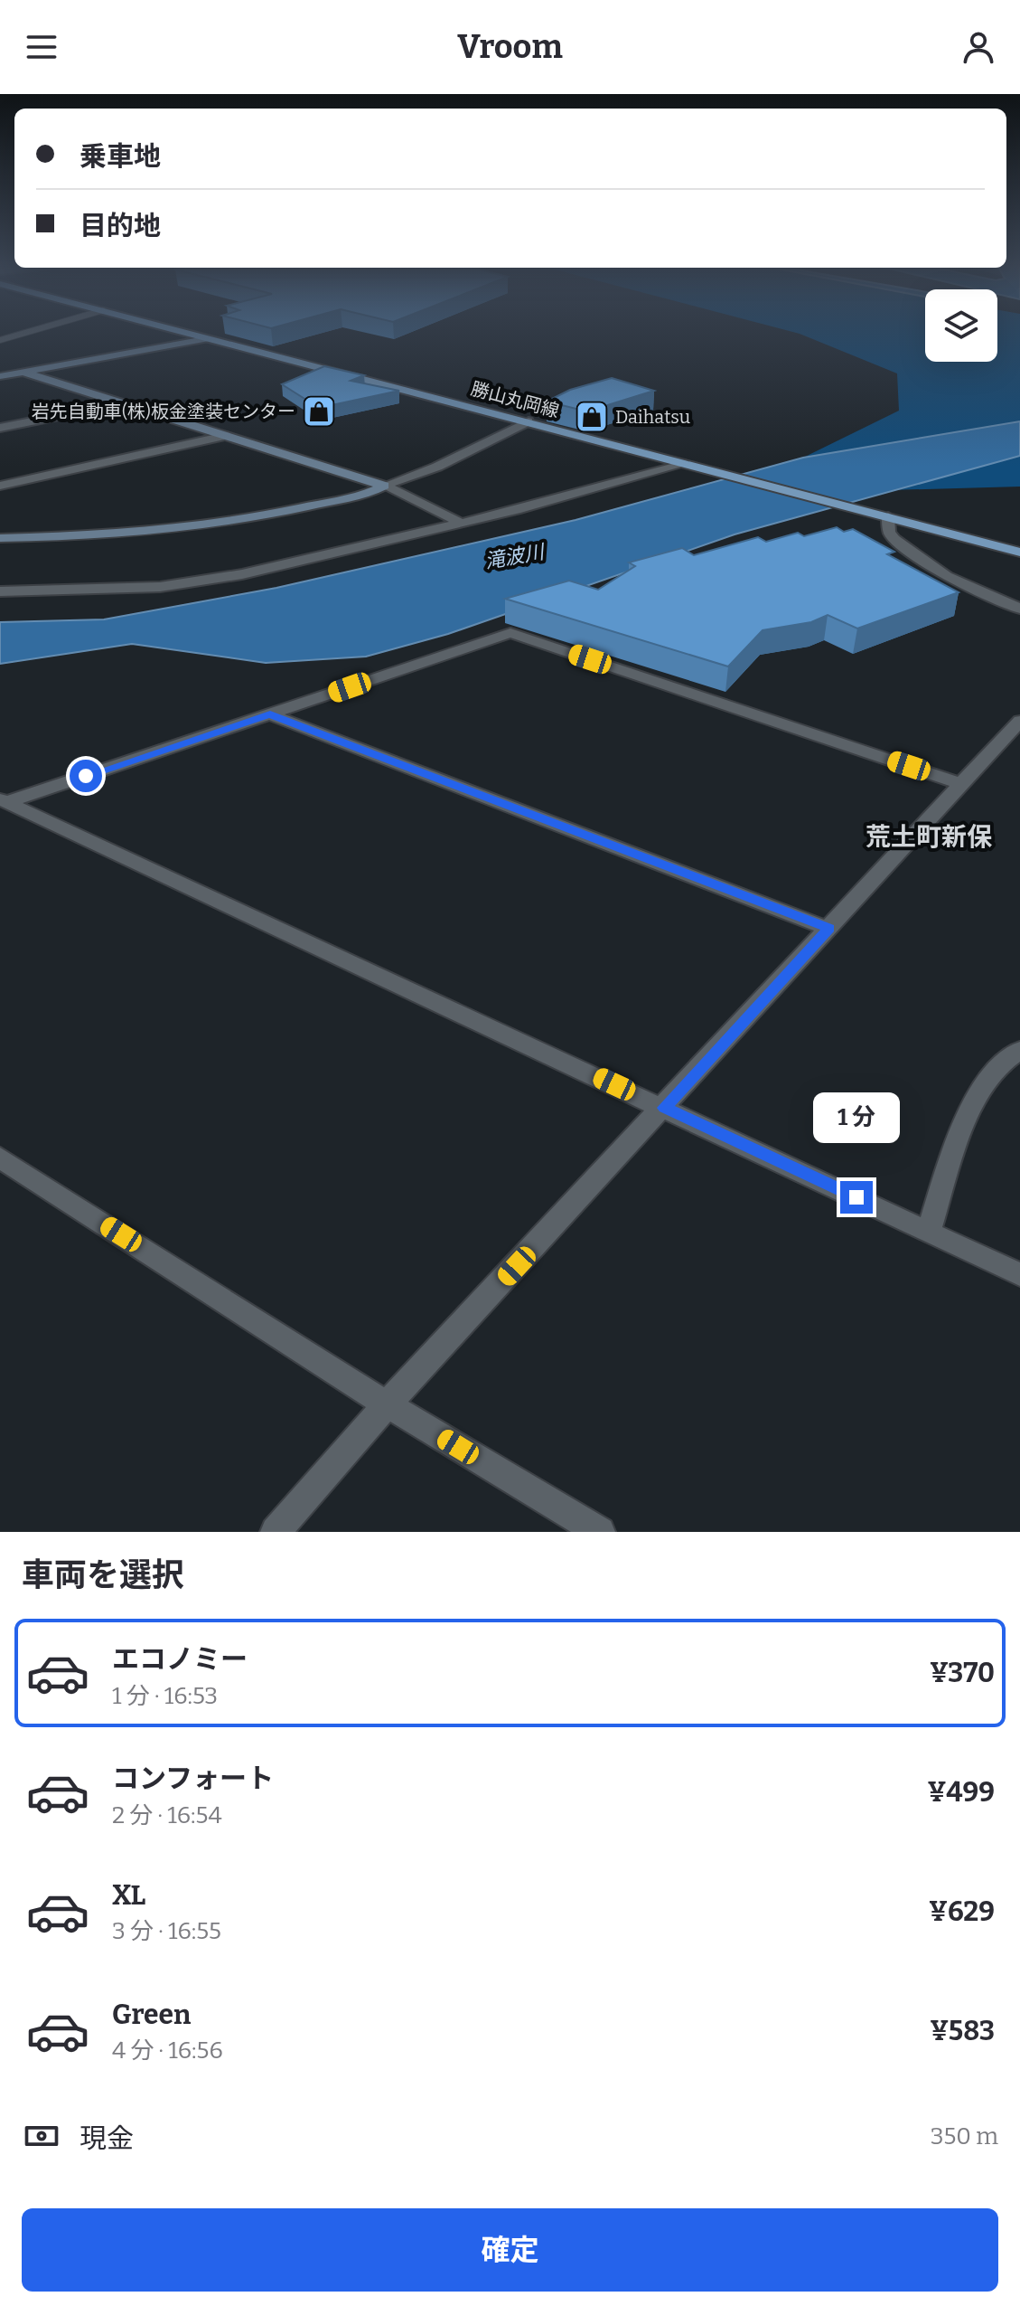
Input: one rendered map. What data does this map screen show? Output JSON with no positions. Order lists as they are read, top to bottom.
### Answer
{
  "streets": {
    "main road": ["勝山丸岡線"]
  },
  "districts": ["荒土町新保"],
  "water": ["滝波川"],
  "places": {
    "shop": ["岩先自動車(株)板金塗装センター", "Daihatsu"]
  },
  "page": {
    "header": "Vroom",
    "banner": ["乗車地", "目的地"],
    "bubble": "1 分",
    "heading": "車両を選択",
    "list": [
      {
        "name": "エコノミー",
        "note": "1 分 · 16:53",
        "value": "¥370"
      },
      {
        "name": "コンフォート",
        "note": "2 分 · 16:54",
        "value": "¥499"
      },
      {
        "name": "XL",
        "note": "3 分 · 16:55",
        "value": "¥629"
      },
      {
        "name": "Green",
        "note": "4 分 · 16:56",
        "value": "¥583"
      }
    ],
    "pay": ["現金", "350 m"],
    "buttons": "確定"
  }
}
